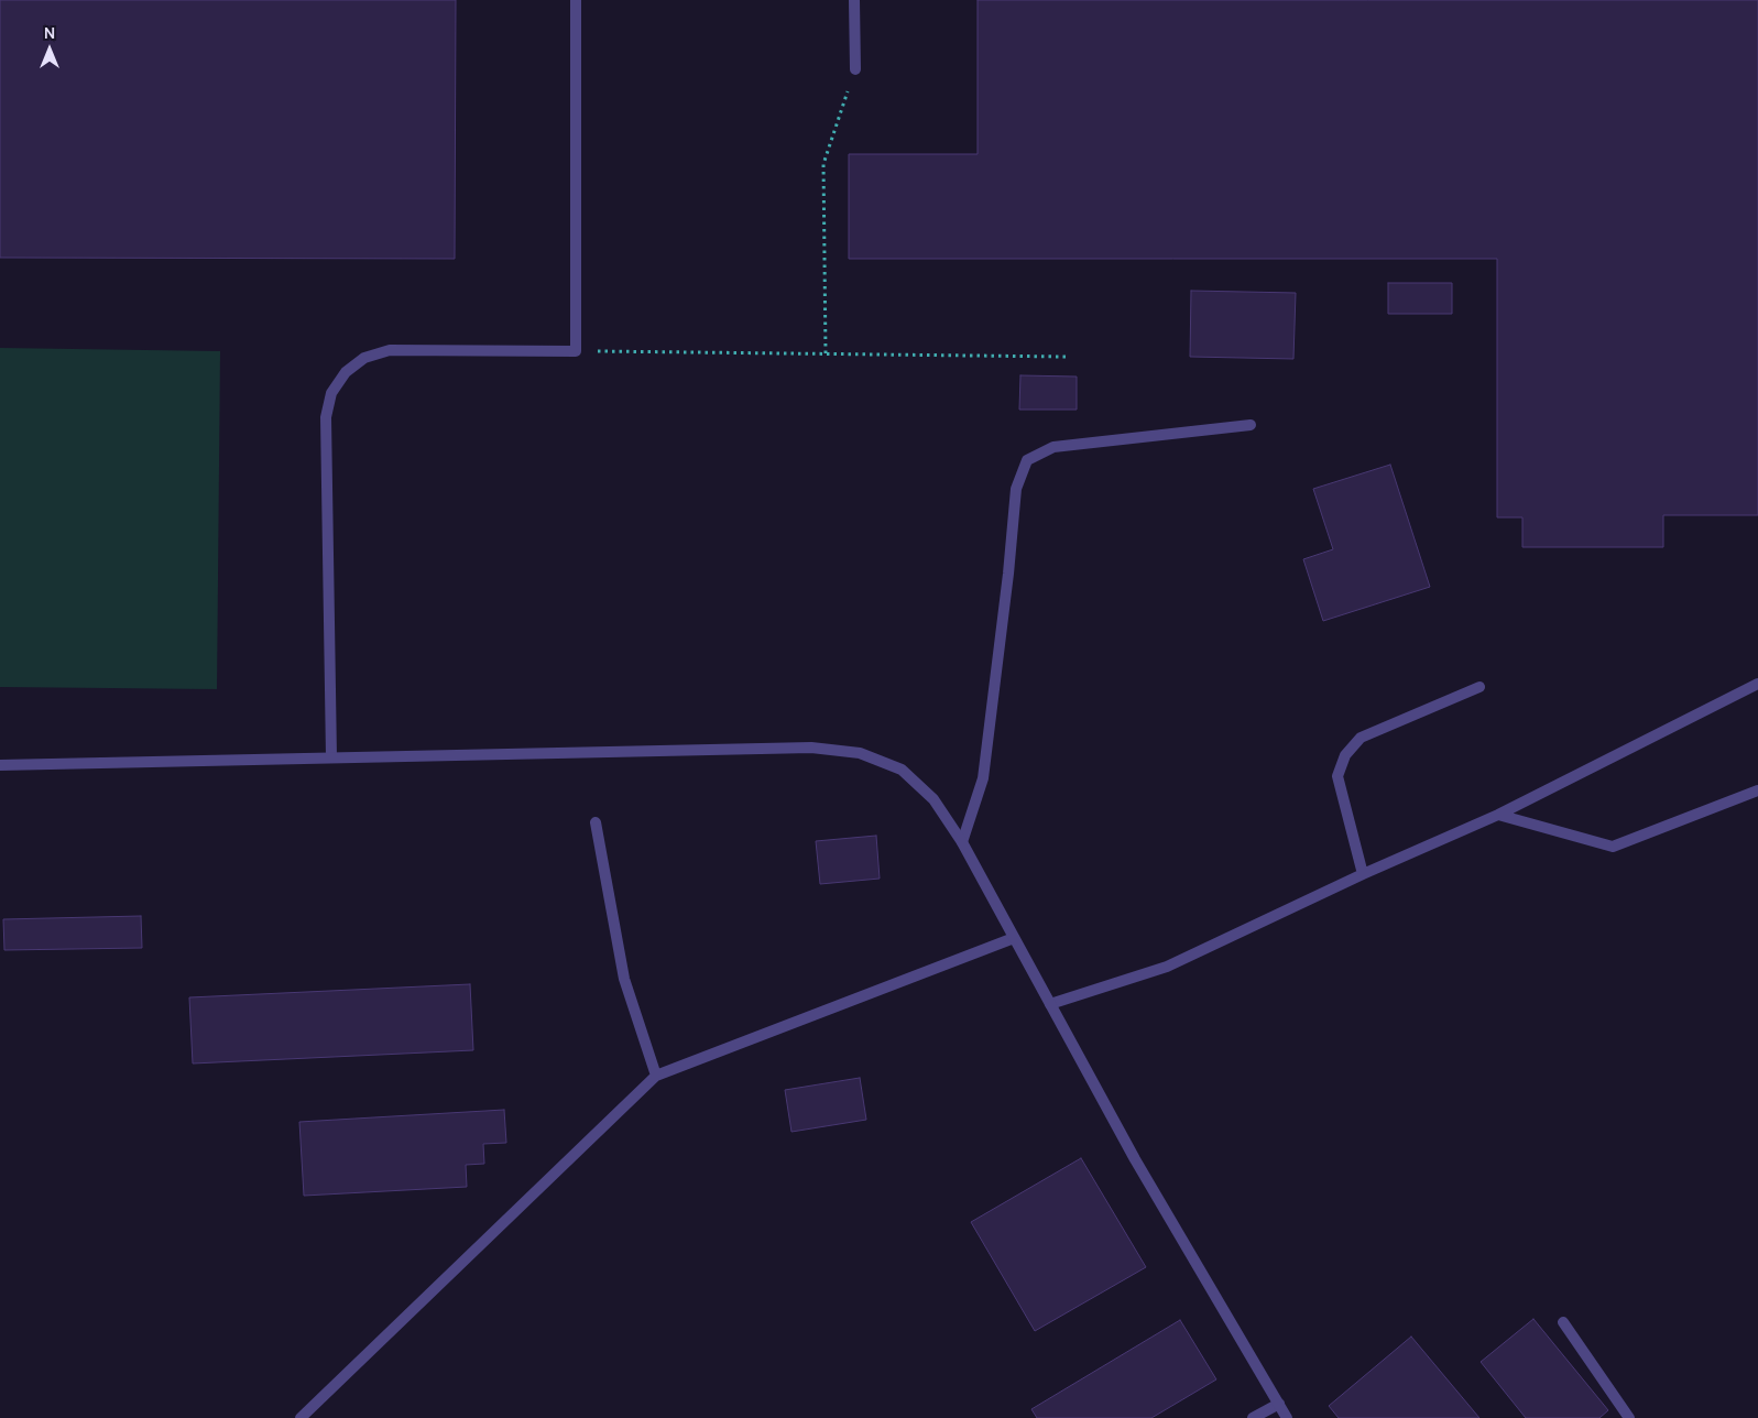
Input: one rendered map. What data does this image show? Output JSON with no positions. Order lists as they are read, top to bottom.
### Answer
{
  "north": "top"
}
